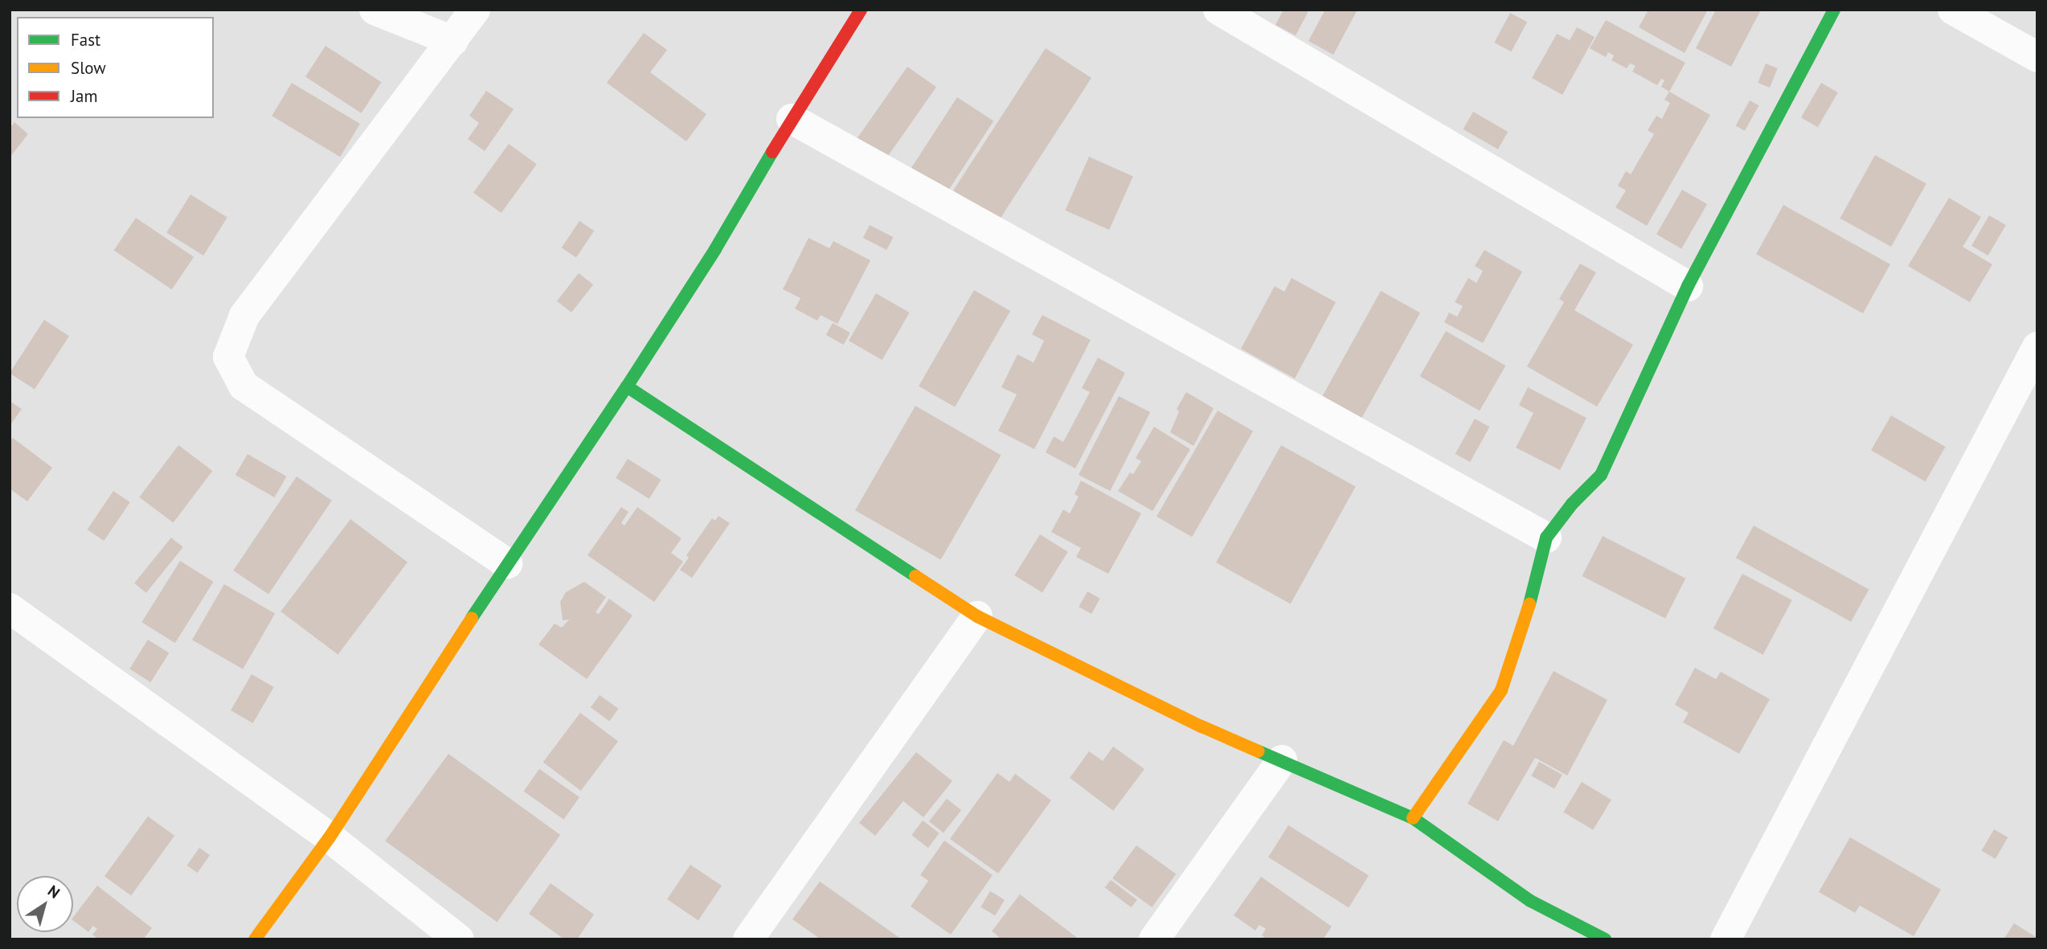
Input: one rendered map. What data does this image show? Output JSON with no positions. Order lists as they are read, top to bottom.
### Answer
{
  "legend": ["Fast", "Slow", "Jam"],
  "north": "top right"
}
